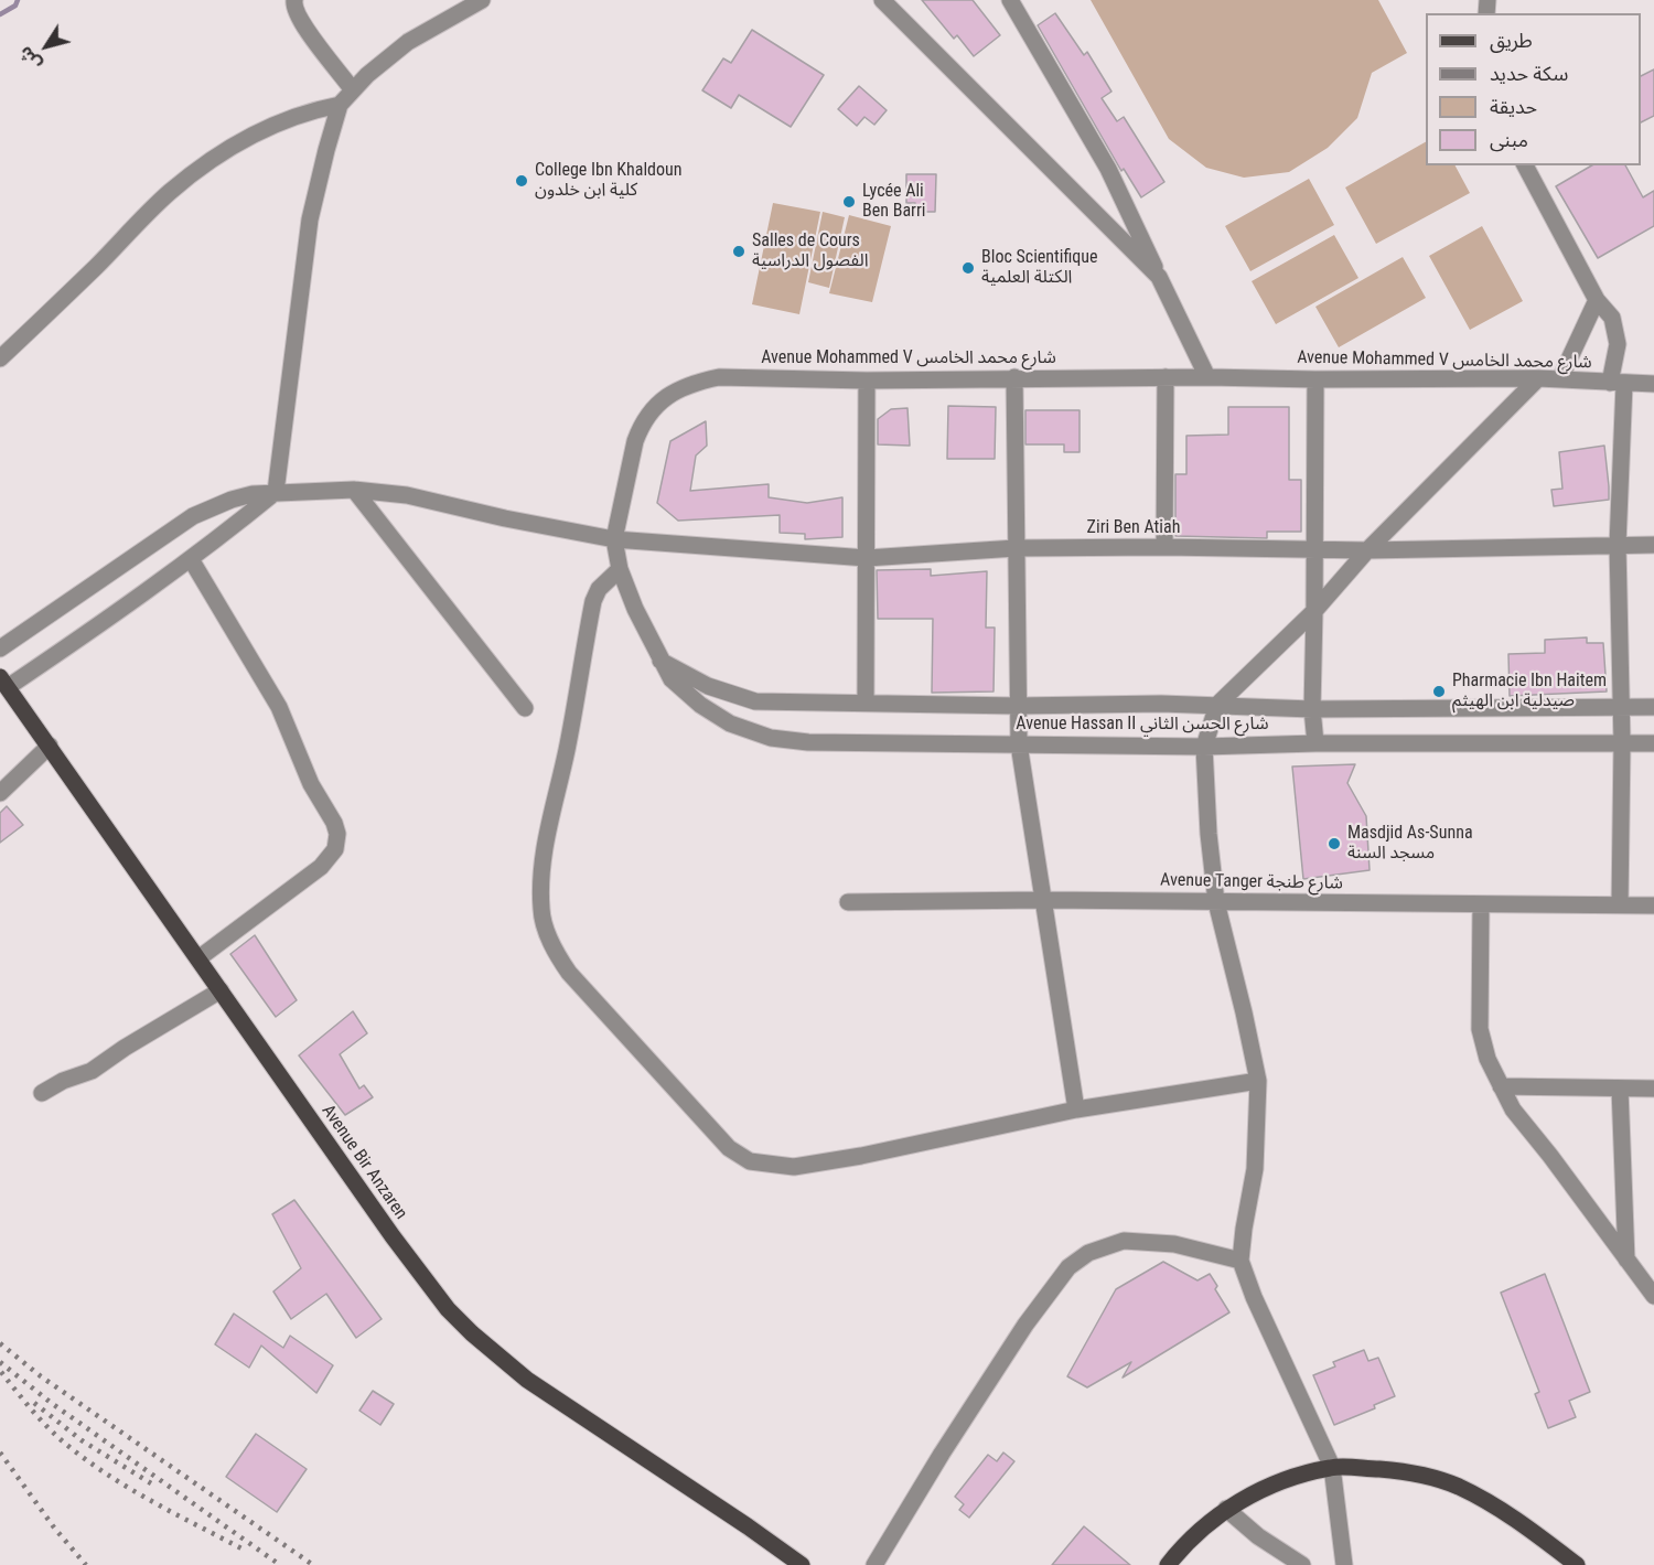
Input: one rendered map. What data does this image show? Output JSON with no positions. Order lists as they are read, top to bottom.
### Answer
{
  "streets": {
    "main road": ["Avenue Bir Anzaren"],
    "street": [
      "Avenue Mohammed V شارع محمد الخامس",
      "Ziri Ben Atiah",
      "Avenue Hassan II شارع الحسن الثاني",
      "Avenue Tanger شارع طنجة"
    ]
  },
  "crossings": [
    ["Avenue Mohammed V شارع محمد الخامس", "Ziri Ben Atiah"],
    ["Avenue Mohammed V شارع محمد الخامس", "Avenue Hassan II شارع الحسن الثاني"],
    ["Ziri Ben Atiah", "Avenue Hassan II شارع الحسن الثاني"]
  ],
  "places": [
    "College Ibn Khaldoun كلية ابن خلدون",
    "Lycée Ali Ben Barri",
    "Salles de Cours الفصول الدراسية",
    "Bloc Scientifique الكتلة العلمية",
    "Pharmacie Ibn Haitem صيدلية ابن الهيثم",
    "Masdjid As-Sunna مسجد السنة"
  ],
  "legend": [
    "طريق",
    "سكة حديد",
    "حديقة",
    "مبنى"
  ],
  "north": "bottom left"
}
